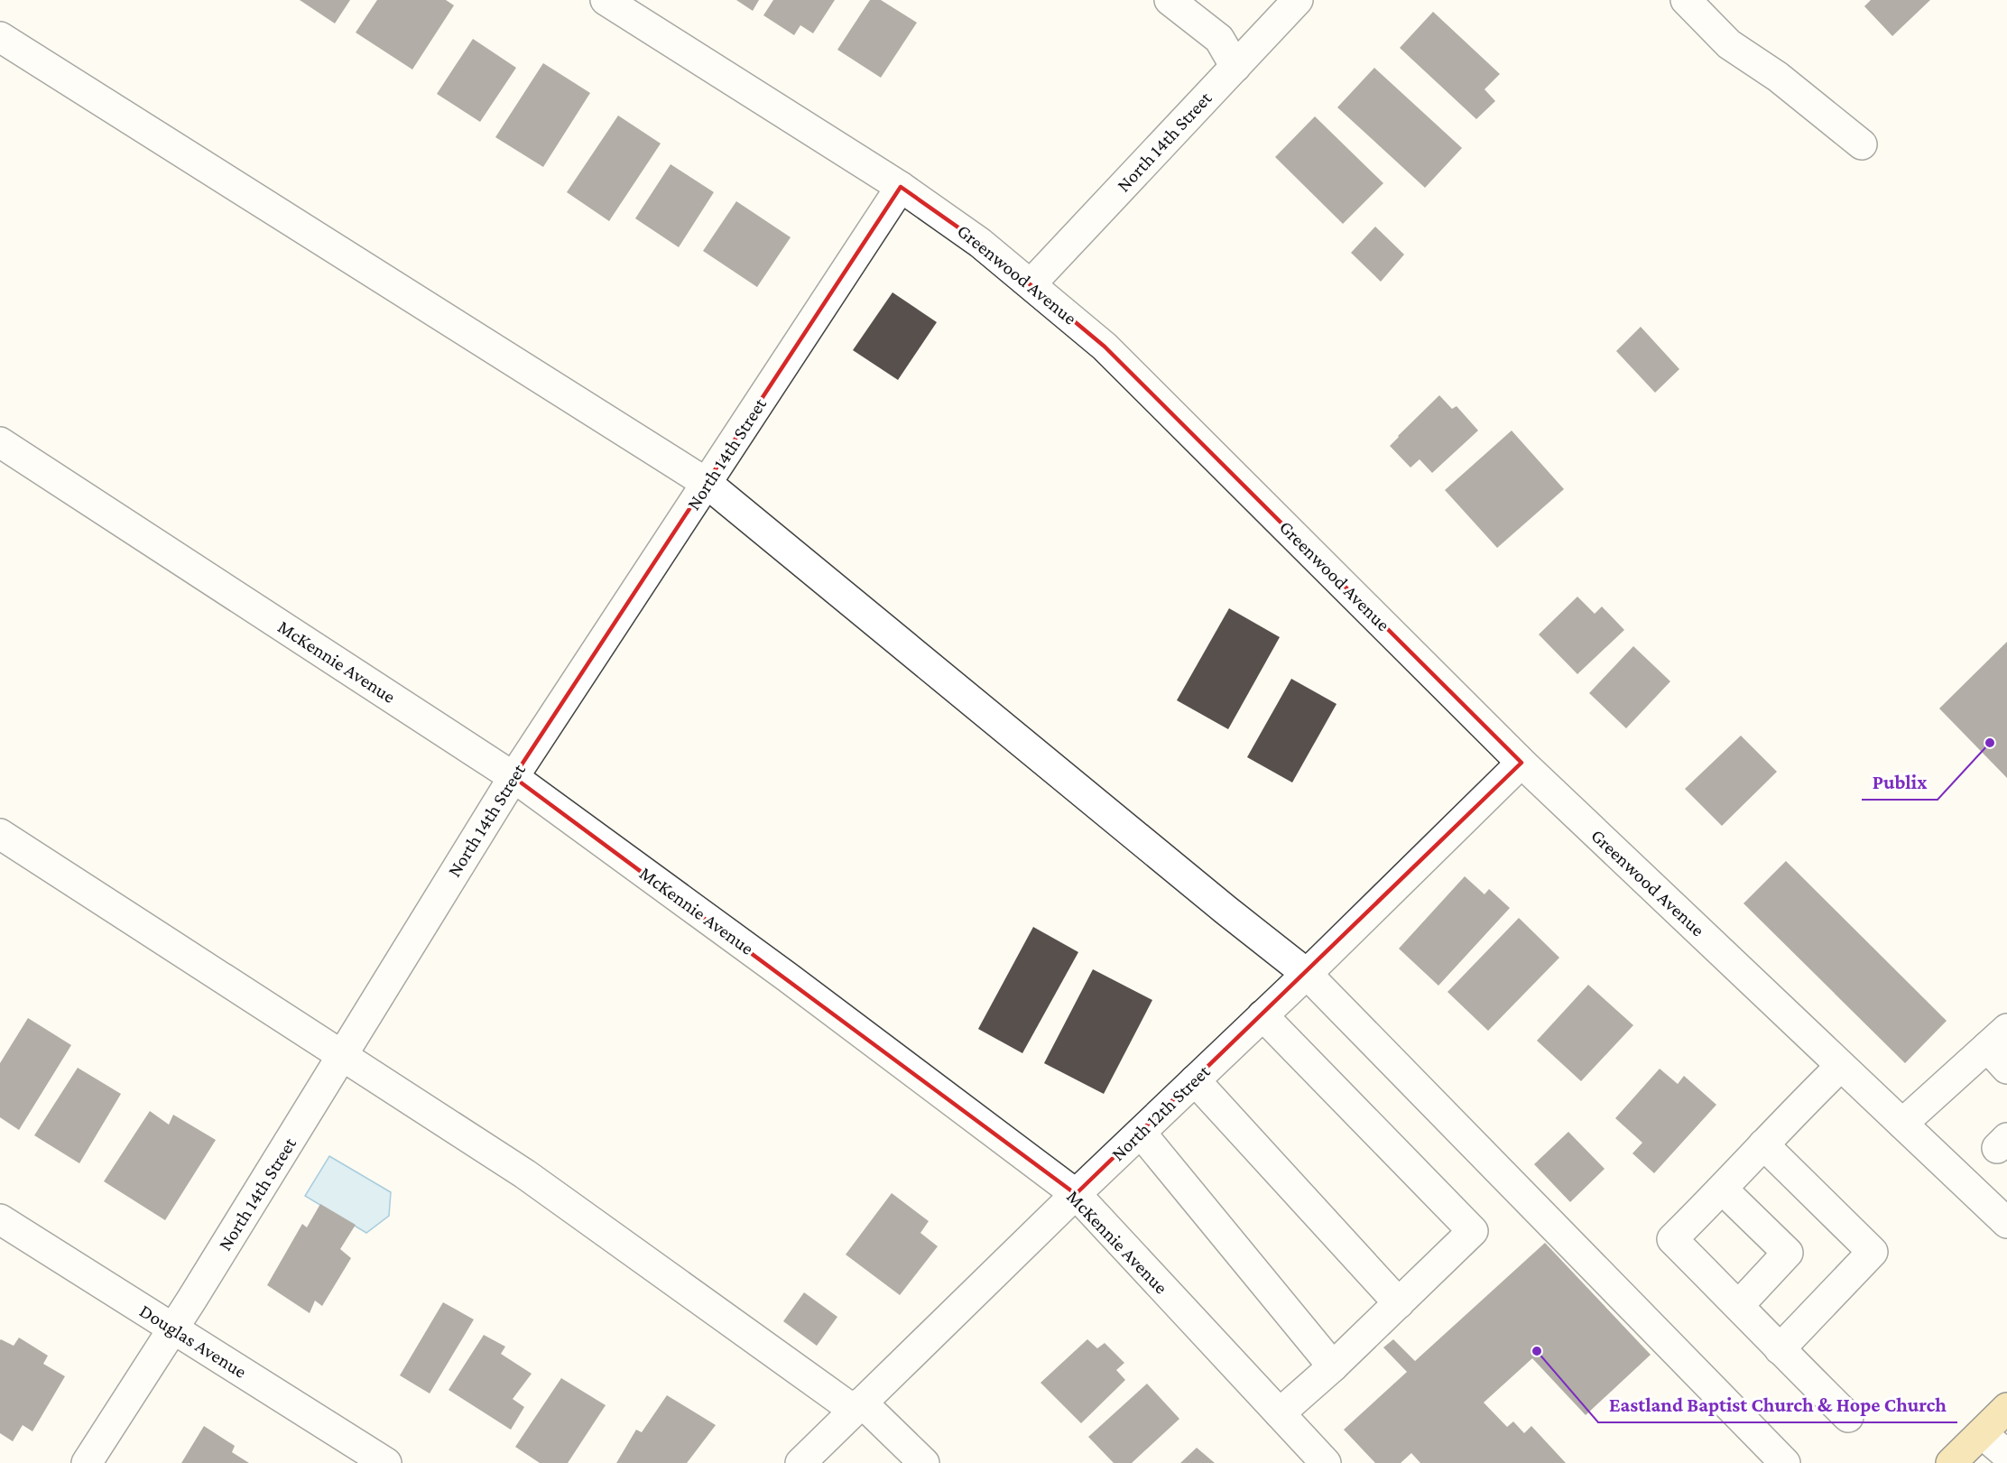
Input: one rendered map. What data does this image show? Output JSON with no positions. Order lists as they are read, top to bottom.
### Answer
{
  "streets": {
    "street": [
      "North 14th Street",
      "Greenwood Avenue",
      "McKennie Avenue",
      "North 12th Street",
      "Douglas Avenue"
    ]
  },
  "crossings": [
    ["North 14th Street", "Greenwood Avenue"],
    ["North 14th Street", "McKennie Avenue"],
    ["North 14th Street", "Douglas Avenue"],
    ["Greenwood Avenue", "North 12th Street"],
    ["McKennie Avenue", "North 12th Street"]
  ],
  "places": ["Publix", "Eastland Baptist Church & Hope Church"]
}
